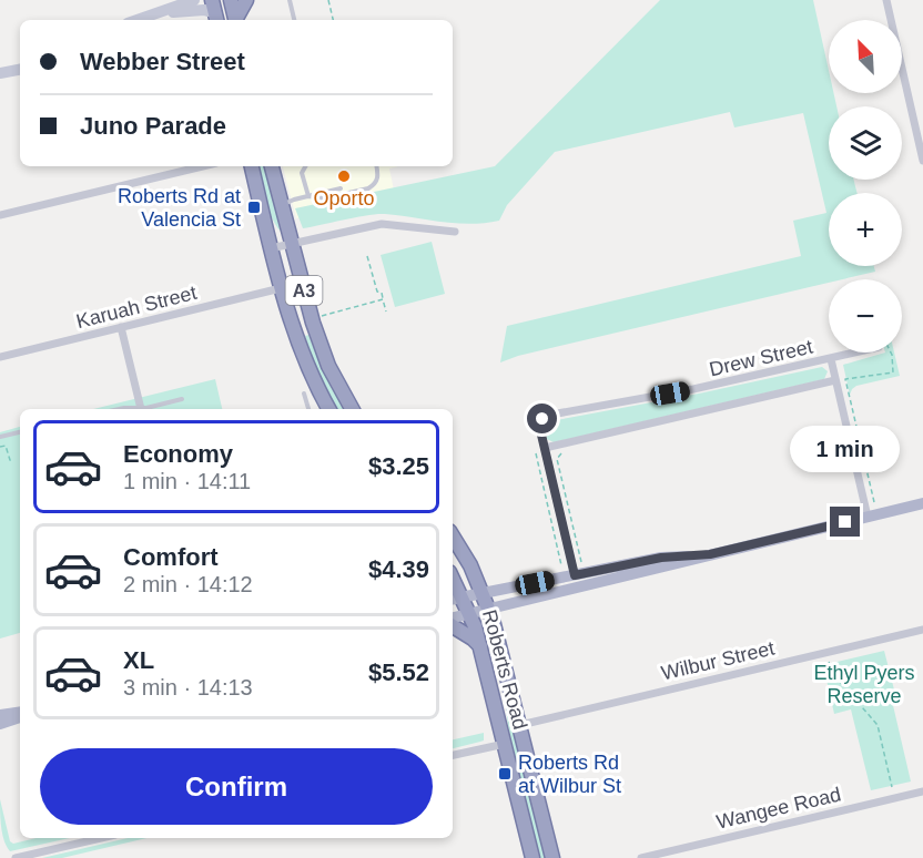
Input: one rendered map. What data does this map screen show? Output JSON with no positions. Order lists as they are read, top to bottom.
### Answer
{
  "streets": {
    "highway": ["A3", "Roberts Road"],
    "street": [
      "Karuah Street",
      "Drew Street",
      "Wilbur Street",
      "Wangee Road"
    ]
  },
  "crossings": [
    ["A3", "Karuah Street"],
    ["Wilbur Street", "Roberts Road"]
  ],
  "parks": ["Ethyl Pyers Reserve"],
  "places": {
    "other": ["Oporto"],
    "transit": ["Roberts Rd at Valencia St", "Roberts Rd at Wilbur St"]
  },
  "north": "top left",
  "page": {
    "map_buttons": ["+", "−"],
    "banner": ["Webber Street", "Juno Parade"],
    "list": [
      {
        "name": "Economy",
        "note": "1 min · 14:11",
        "value": "$3.25"
      },
      {
        "name": "Comfort",
        "note": "2 min · 14:12",
        "value": "$4.39"
      },
      {
        "name": "XL",
        "note": "3 min · 14:13",
        "value": "$5.52"
      }
    ],
    "bubble": "1 min",
    "buttons": "Confirm"
  }
}
